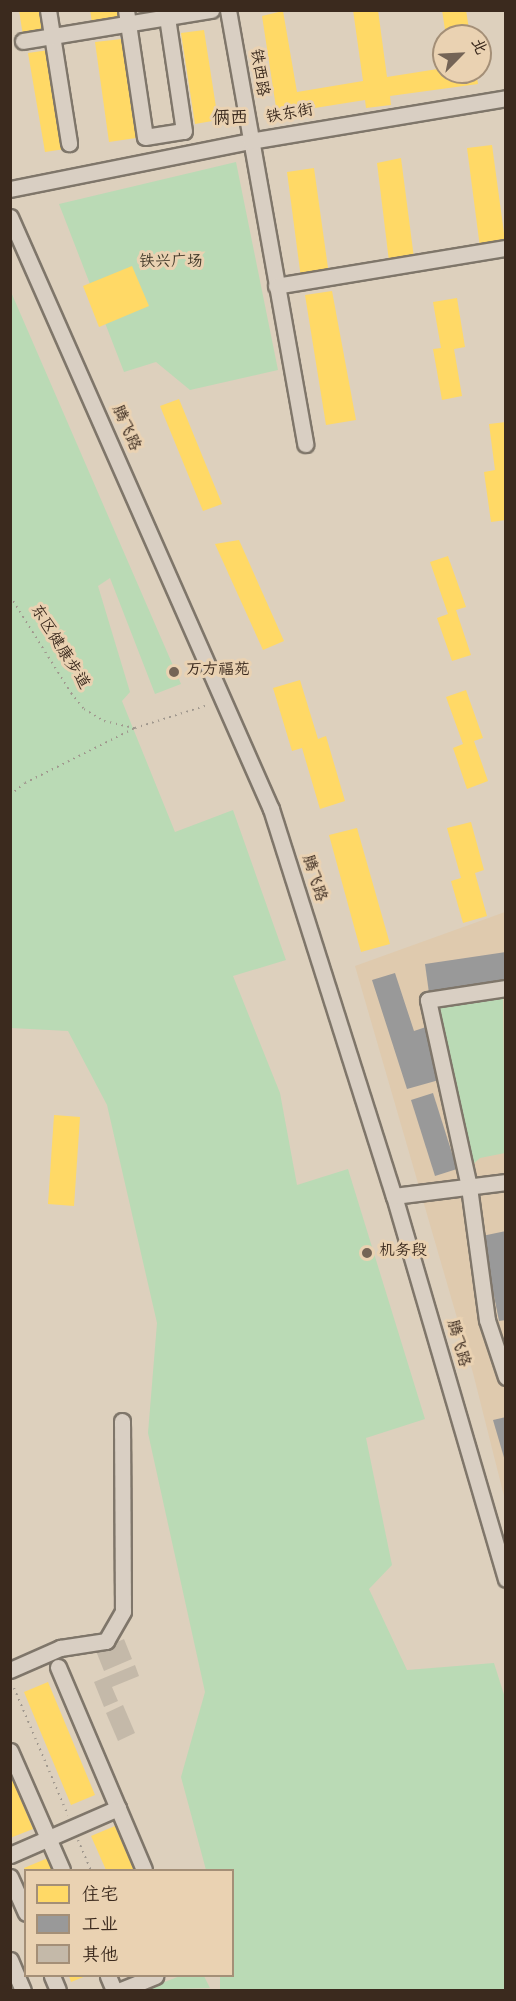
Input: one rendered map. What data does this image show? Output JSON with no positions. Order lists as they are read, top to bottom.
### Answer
{
  "streets": {
    "street": ["铁西路", "铁东街", "腾飞路"],
    "path": ["东区健康步道"]
  },
  "crossings": [
    ["铁西路", "铁东街"],
    ["腾飞路", "东区健康步道"]
  ],
  "districts": ["俩西"],
  "parks": ["铁兴广场"],
  "places": ["万方福苑", "机务段"],
  "legend": ["住宅", "工业", "其他"],
  "north": "top right"
}
